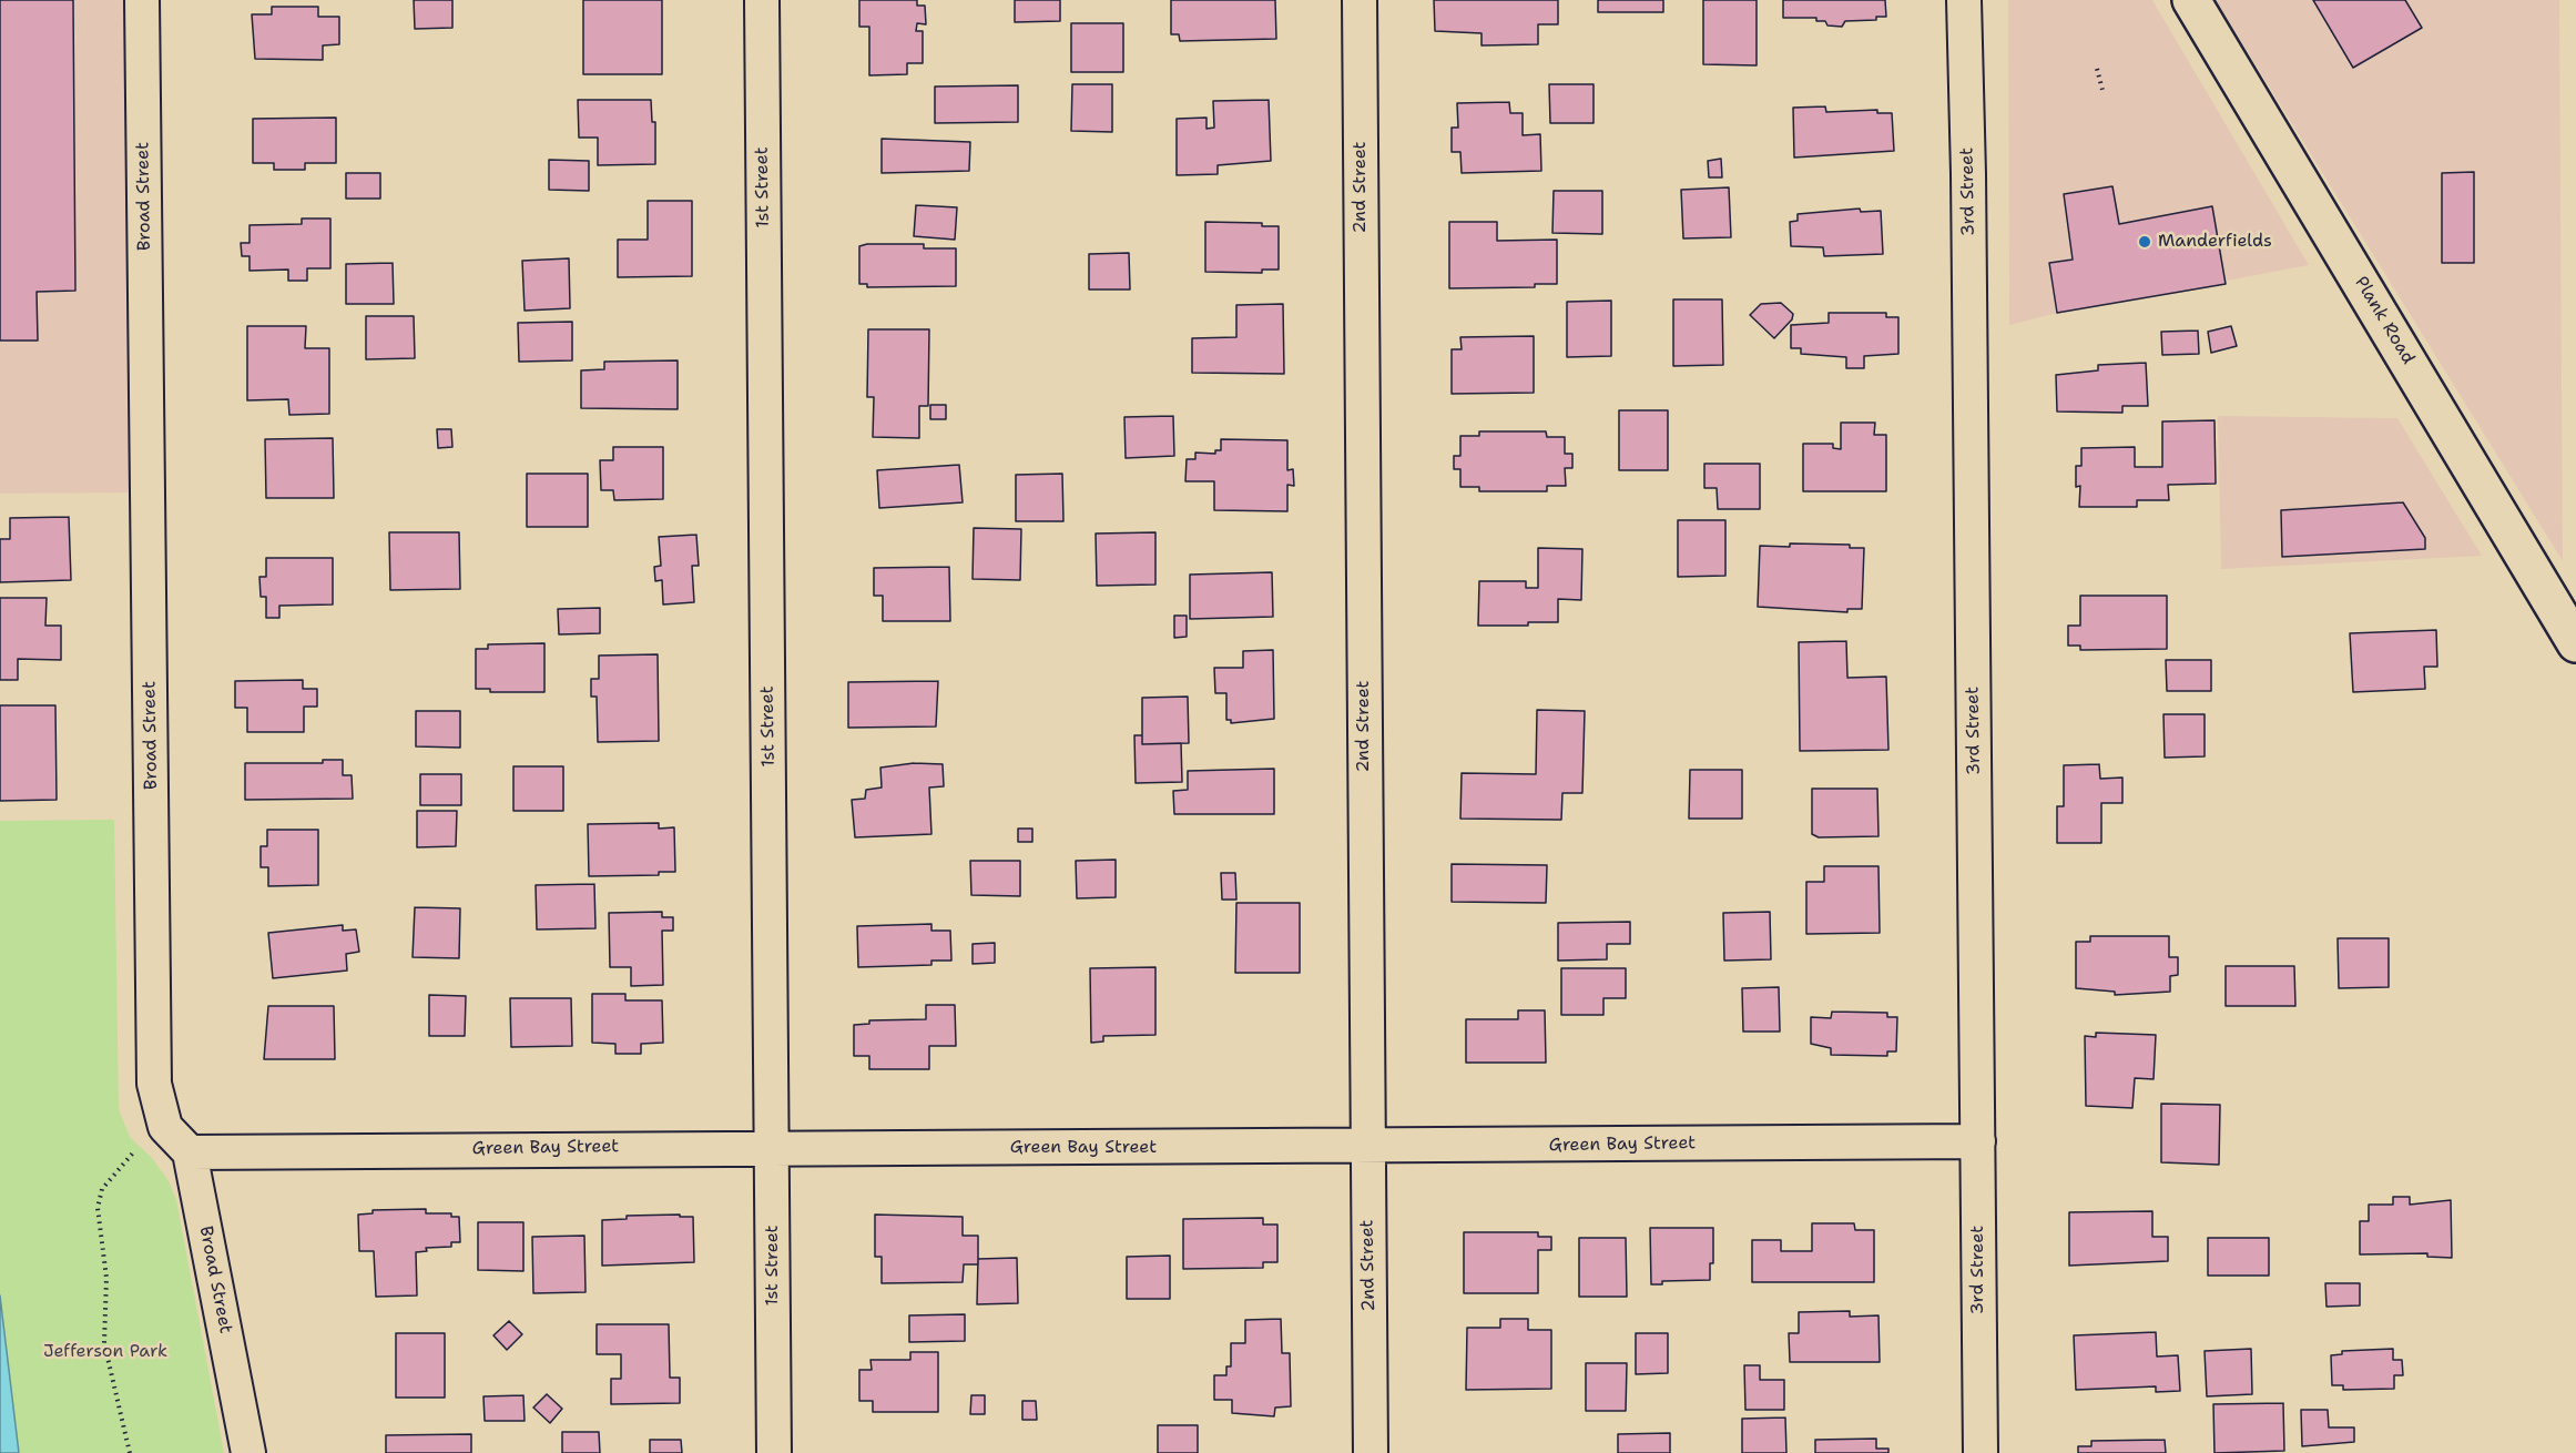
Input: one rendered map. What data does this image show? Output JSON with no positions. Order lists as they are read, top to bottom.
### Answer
{
  "streets": {
    "main road": ["Plank Road"],
    "street": [
      "1st Street",
      "2nd Street",
      "3rd Street",
      "Broad Street",
      "Green Bay Street"
    ]
  },
  "crossings": [
    ["1st Street", "Green Bay Street"],
    ["2nd Street", "Green Bay Street"],
    ["3rd Street", "Green Bay Street"],
    ["Broad Street", "Green Bay Street"]
  ],
  "parks": ["Jefferson Park"],
  "places": ["Manderfields"]
}
